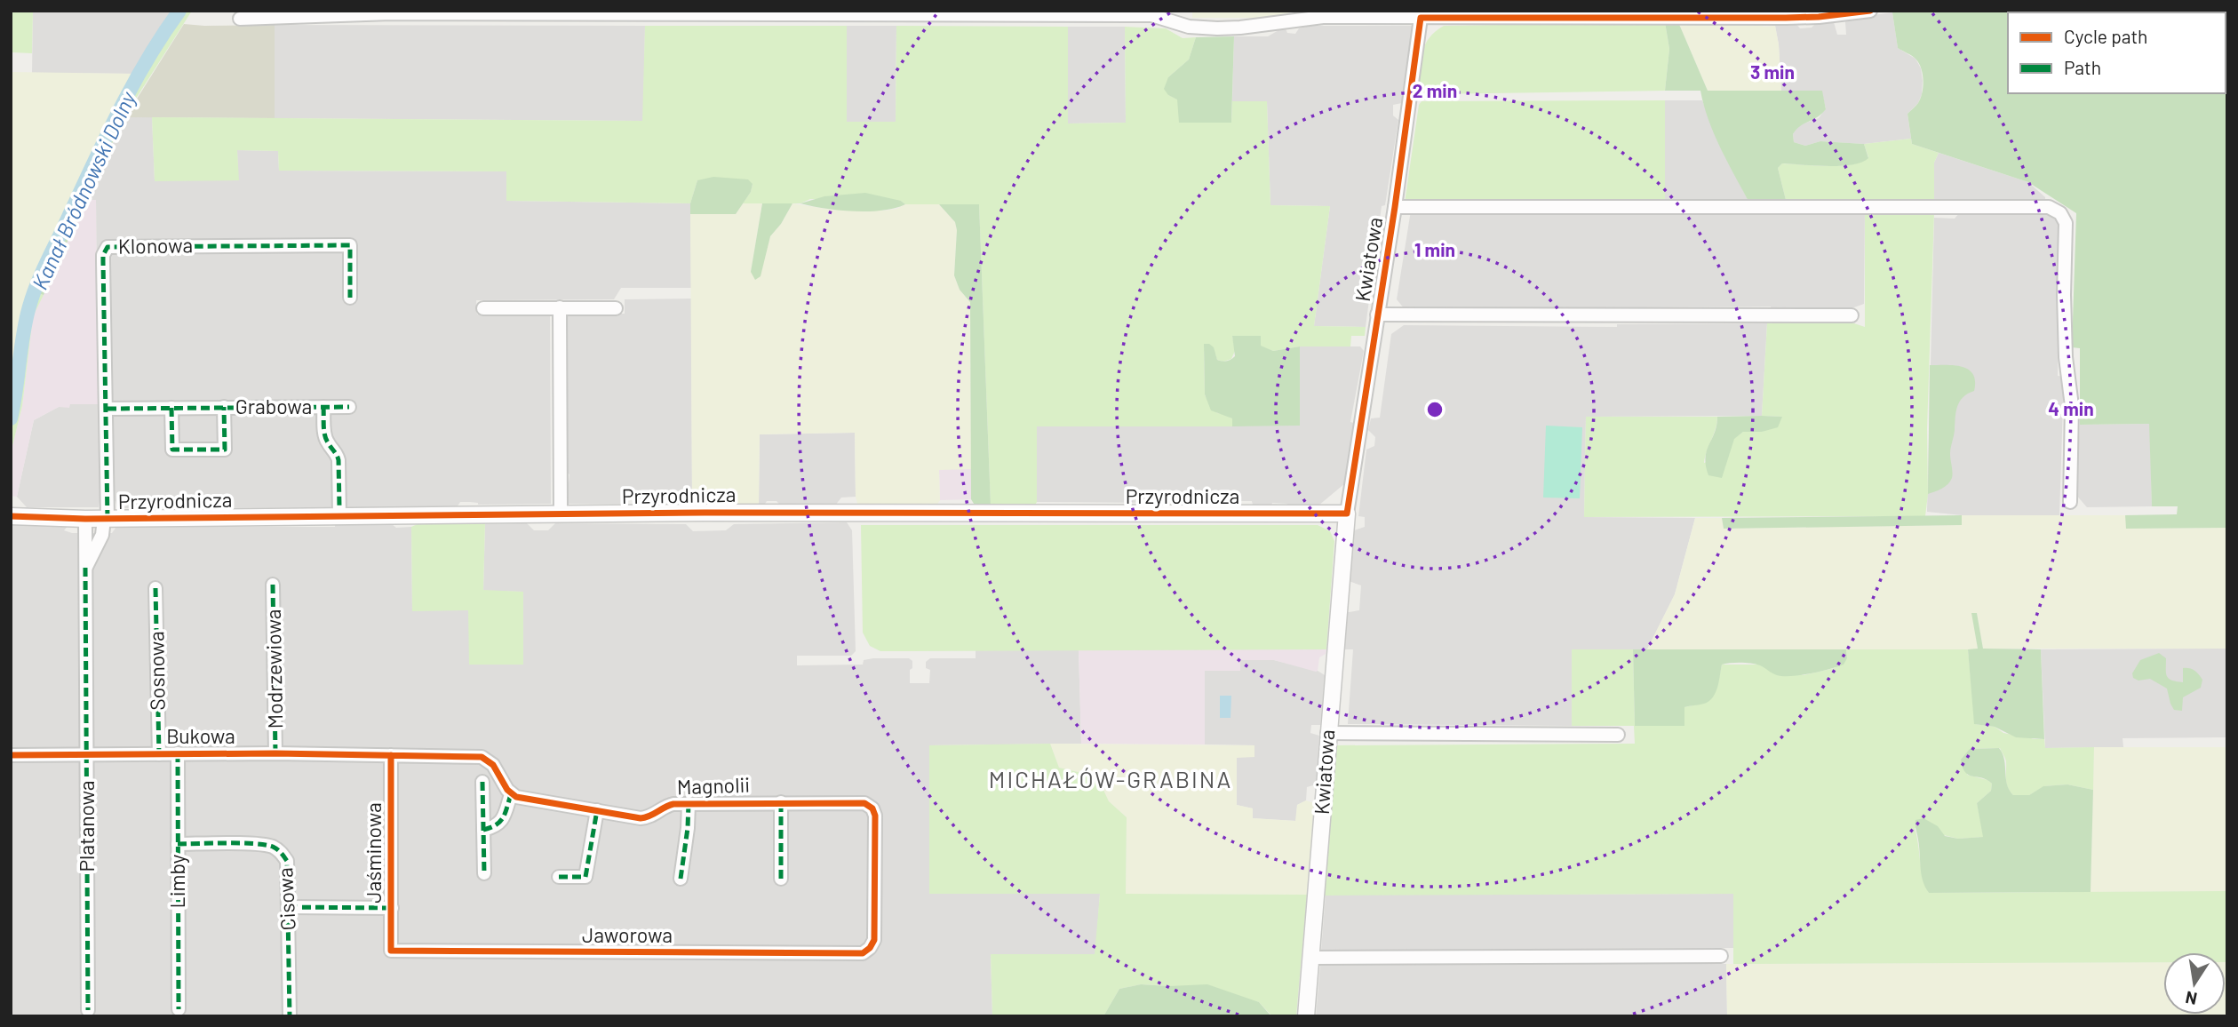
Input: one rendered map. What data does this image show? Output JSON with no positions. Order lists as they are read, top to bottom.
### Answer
{
  "streets": {
    "street": [
      "Klonowa",
      "Kwiatowa",
      "Grabowa",
      "Przyrodnicza",
      "Modrzewiowa",
      "Sosnowa",
      "Bukowa",
      "Magnolii",
      "Platanowa",
      "Jaśminowa",
      "Limby",
      "Cisowa",
      "Jaworowa"
    ]
  },
  "crossings": [
    ["Klonowa", "Grabowa"],
    ["Klonowa", "Przyrodnicza"],
    ["Klonowa", "Platanowa"],
    ["Kwiatowa", "Przyrodnicza"],
    ["Grabowa", "Przyrodnicza"],
    ["Przyrodnicza", "Platanowa"],
    ["Modrzewiowa", "Bukowa"],
    ["Sosnowa", "Bukowa"],
    ["Bukowa", "Platanowa"],
    ["Bukowa", "Jaśminowa"],
    ["Bukowa", "Limby"],
    ["Magnolii", "Jaworowa"],
    ["Jaśminowa", "Jaworowa"],
    ["Limby", "Cisowa"]
  ],
  "districts": ["MICHAŁÓW-GRABINA"],
  "water": ["Kanał Bródnowski Dolny"],
  "legend": ["Cycle path", "Path"],
  "north": "bottom",
  "rings": [
    "3 min",
    "2 min",
    "1 min",
    "4 min"
  ]
}
